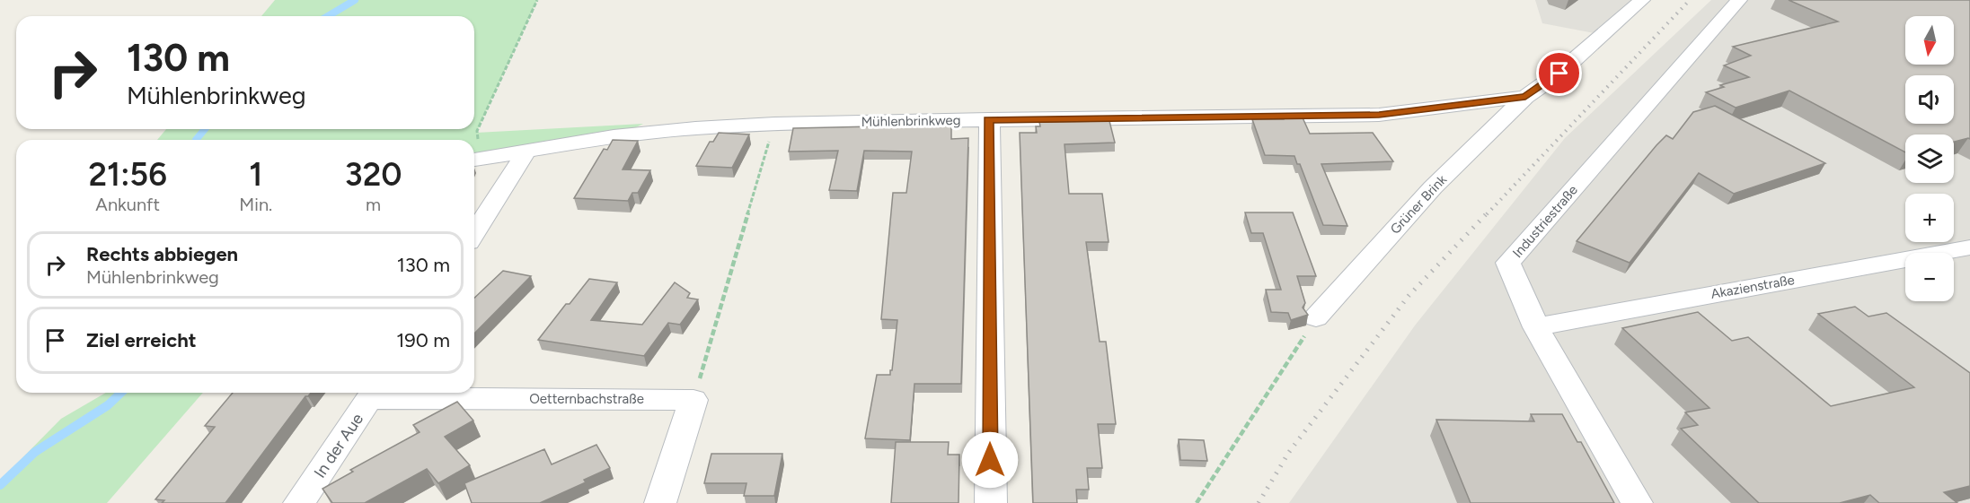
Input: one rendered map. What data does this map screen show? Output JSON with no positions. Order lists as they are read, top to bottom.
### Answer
{
  "streets": {
    "street": [
      "Mühlenbrinkweg",
      "Grüner Brink",
      "Industriestraße",
      "Akazienstraße",
      "Oetternbachstraße",
      "In der Aue"
    ]
  },
  "crossings": [
    ["Mühlenbrinkweg", "Grüner Brink"],
    ["Industriestraße", "Akazienstraße"],
    ["Oetternbachstraße", "In der Aue"]
  ],
  "north": "bottom",
  "page": {
    "map_buttons": ["+", "−"],
    "turn": ["130 m", "Mühlenbrinkweg"],
    "eta": [
      "21:56",
      "Ankunft",
      "1",
      "Min.",
      "320",
      "m"
    ],
    "list": [
      {
        "name": "Rechts abbiegen",
        "note": "Mühlenbrinkweg",
        "value": "130 m"
      },
      {
        "name": "Ziel erreicht",
        "value": "190 m"
      }
    ]
  }
}
